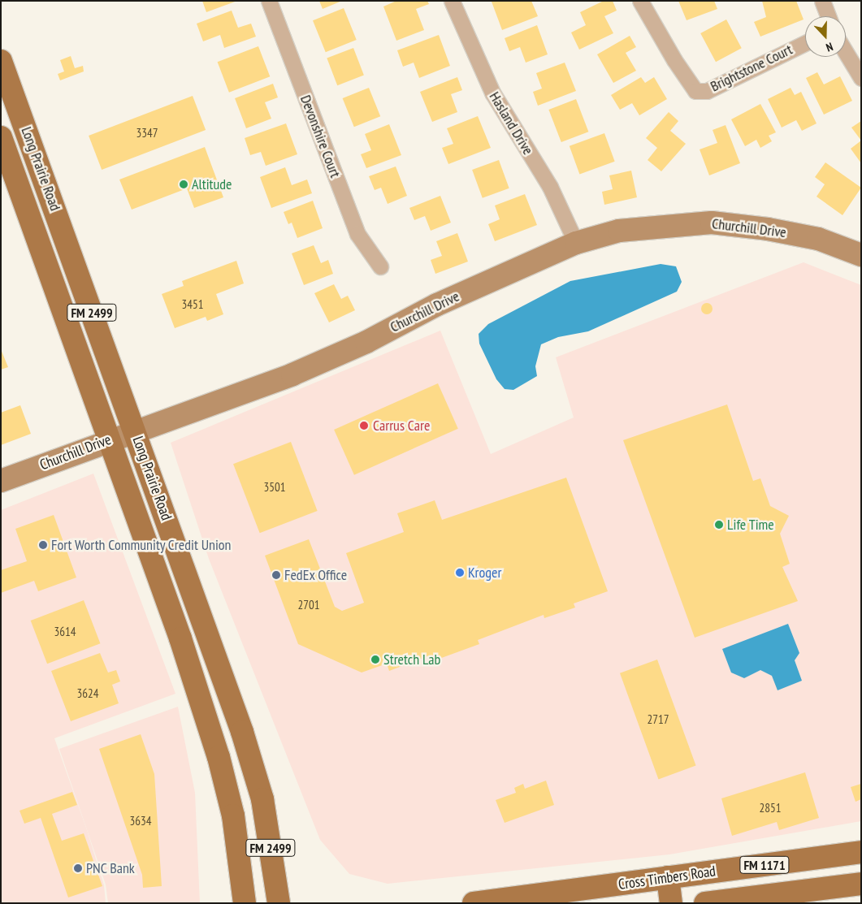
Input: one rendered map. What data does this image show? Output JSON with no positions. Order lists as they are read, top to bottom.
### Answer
{
  "streets": {
    "main road": [
      "Long Prairie Road",
      "FM 2499",
      "FM 1171",
      "Cross Timbers Road"
    ],
    "street": [
      "Brightstone Court",
      "Hasland Drive",
      "Devonshire Court",
      "Churchill Drive"
    ]
  },
  "crossings": [
    ["Hasland Drive", "Churchill Drive"],
    ["Long Prairie Road", "Churchill Drive"]
  ],
  "places": [
    "Altitude",
    "Carrus Care",
    "Life Time",
    "Fort Worth Community Credit Union",
    "Kroger",
    "FedEx Office",
    "Stretch Lab",
    "PNC Bank"
  ],
  "house_numbers": [
    "3347",
    "3451",
    "3501",
    "2701",
    "3614",
    "3624",
    "2717",
    "2851",
    "3634"
  ],
  "north": "bottom"
}
